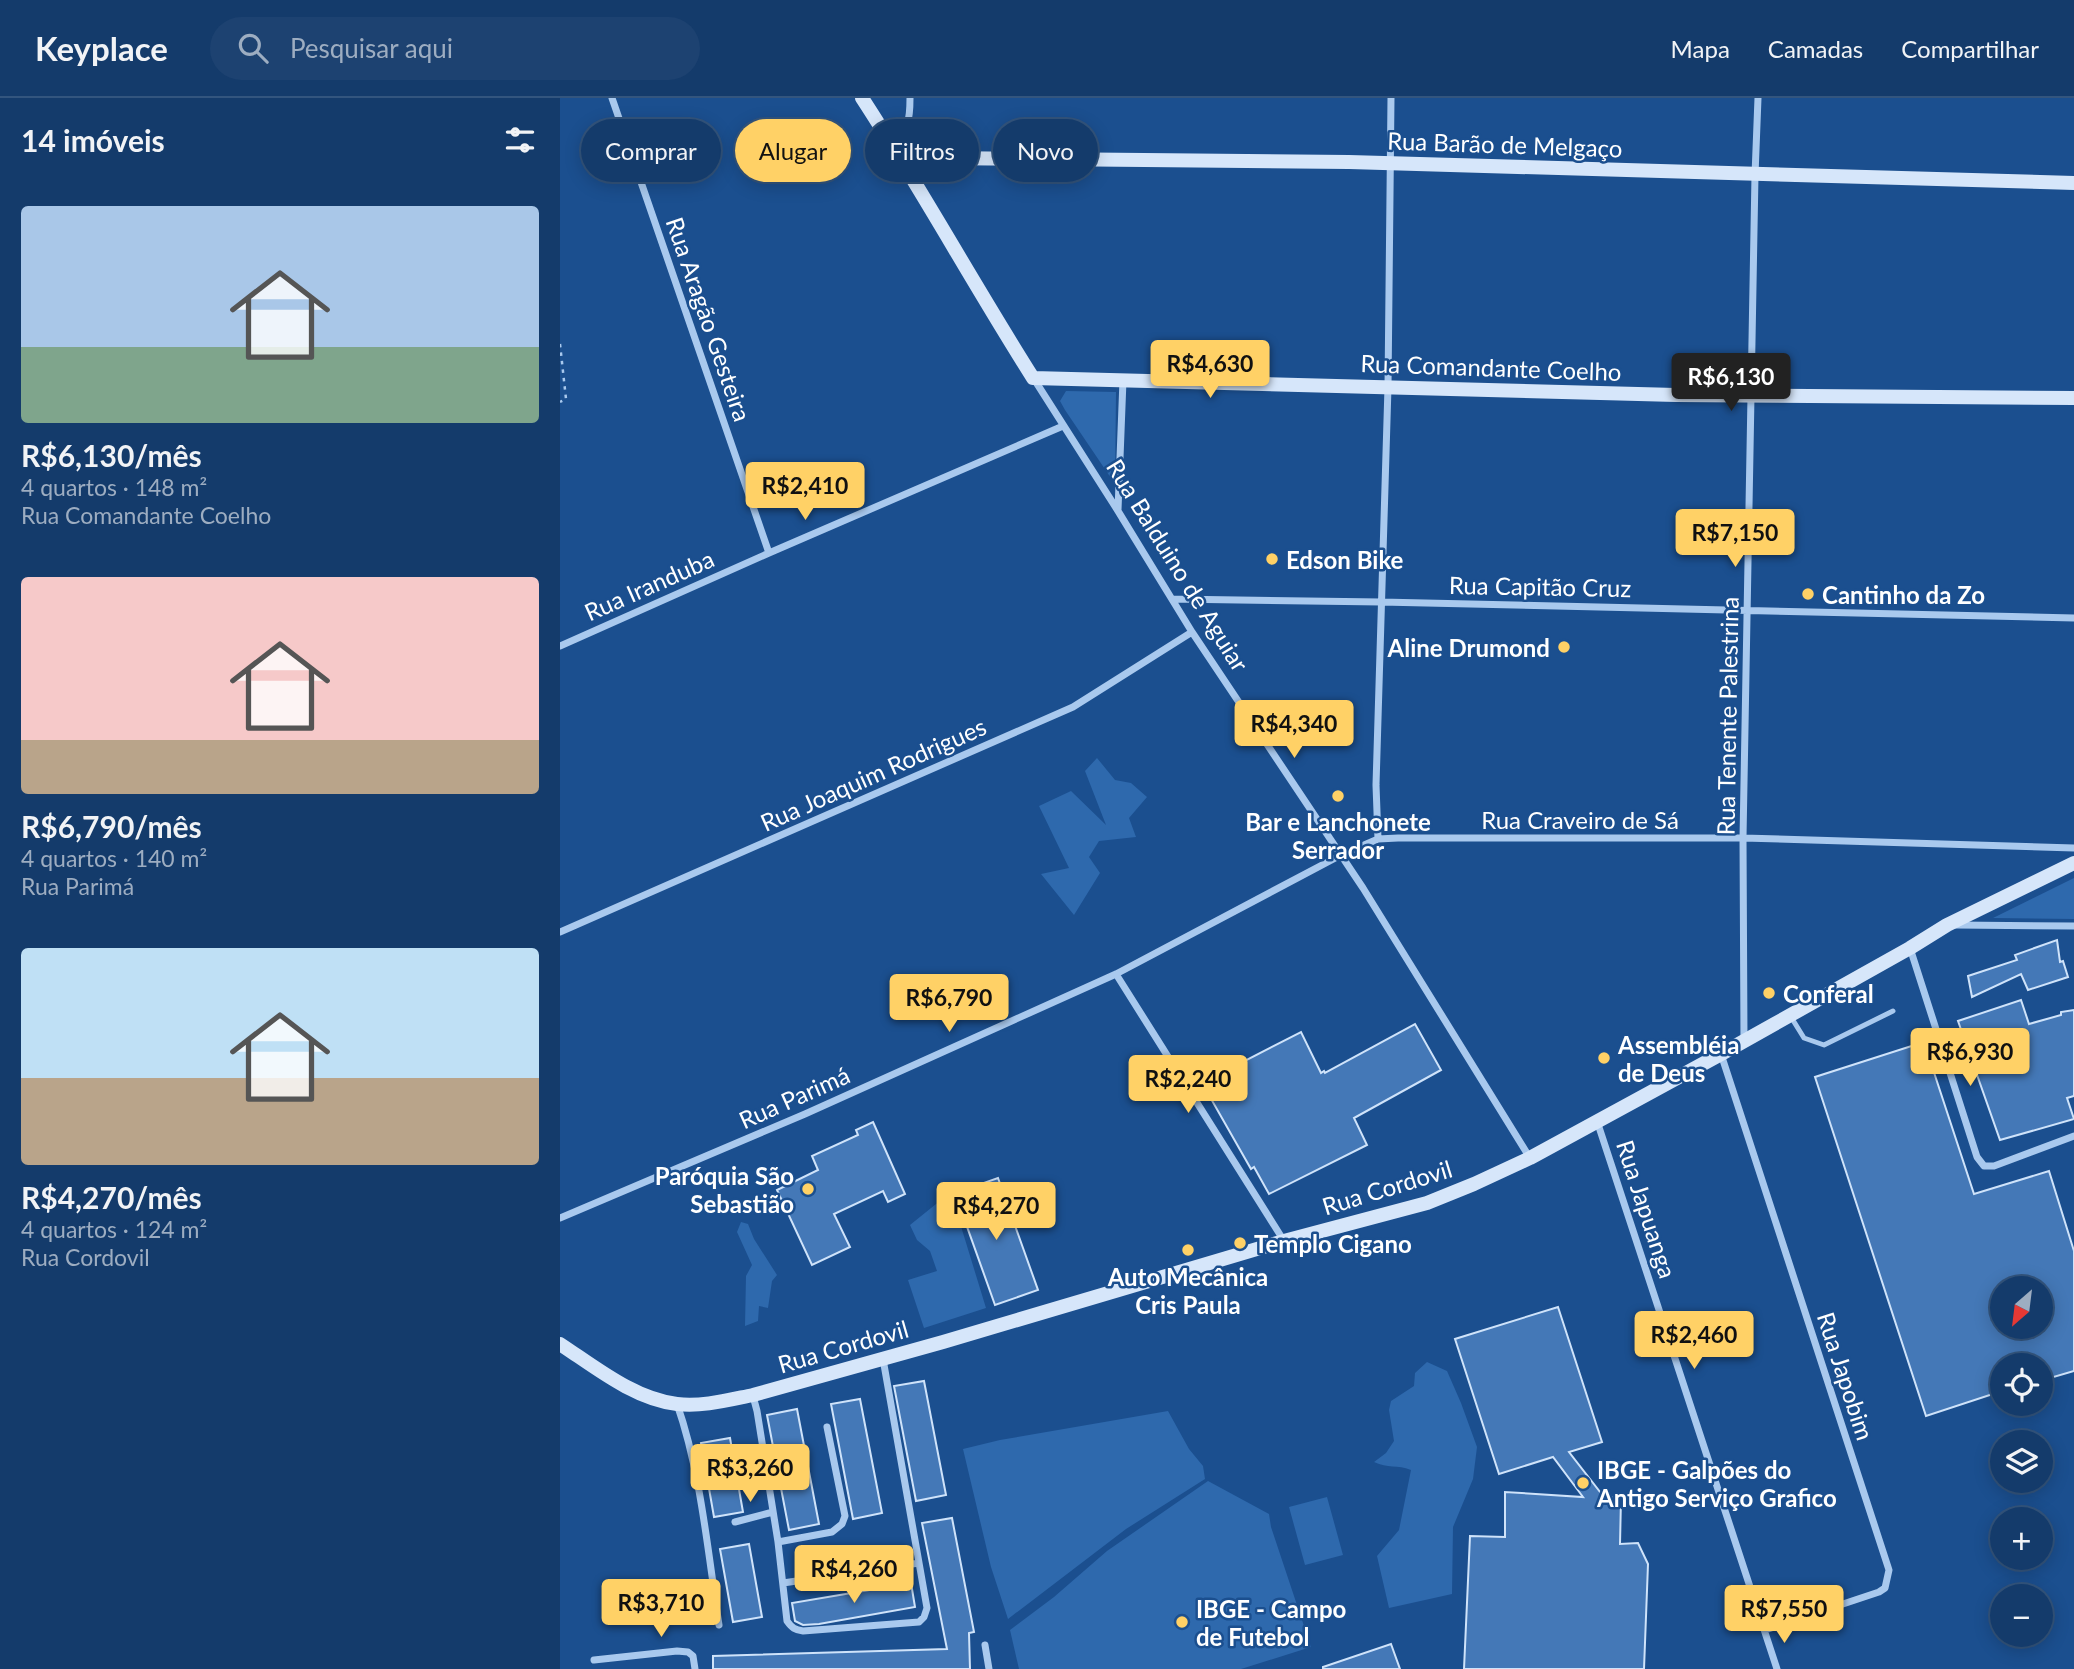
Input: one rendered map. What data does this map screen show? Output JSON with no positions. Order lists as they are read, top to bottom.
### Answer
{
  "streets": {
    "street": [
      "Rua Barão de Melgaço",
      "Rua Aragão Gesteira",
      "Rua Comandante Coelho",
      "Rua Balduino de Aguiar",
      "Rua Iranduba",
      "Rua Capitão Cruz",
      "Rua Tenente Palestrina",
      "Rua Joaquim Rodrigues",
      "Rua Craveiro de Sá",
      "Rua Parimá",
      "Rua Cordovil",
      "Rua Japuanga",
      "Rua Japobim"
    ]
  },
  "crossings": [
    ["Rua Barão de Melgaço", "Rua Tenente Palestrina"],
    ["Rua Aragão Gesteira", "Rua Iranduba"],
    ["Rua Comandante Coelho", "Rua Balduino de Aguiar"],
    ["Rua Comandante Coelho", "Rua Tenente Palestrina"],
    ["Rua Balduino de Aguiar", "Rua Iranduba"],
    ["Rua Balduino de Aguiar", "Rua Capitão Cruz"],
    ["Rua Balduino de Aguiar", "Rua Joaquim Rodrigues"],
    ["Rua Balduino de Aguiar", "Rua Craveiro de Sá"],
    ["Rua Balduino de Aguiar", "Rua Parimá"],
    ["Rua Balduino de Aguiar", "Rua Cordovil"],
    ["Rua Capitão Cruz", "Rua Tenente Palestrina"],
    ["Rua Tenente Palestrina", "Rua Craveiro de Sá"],
    ["Rua Tenente Palestrina", "Rua Cordovil"],
    ["Rua Craveiro de Sá", "Rua Parimá"],
    ["Rua Cordovil", "Rua Japuanga"],
    ["Rua Cordovil", "Rua Japobim"],
    ["Rua Japuanga", "Rua Japobim"]
  ],
  "places": [
    "Edson Bike",
    "Cantinho da Zo",
    "Aline Drumond",
    "Bar e Lanchonete Serrador",
    "Conferal",
    "Assembléia de Deus",
    "Paróquia São Sebastião",
    "Templo Cigano",
    "Auto Mecânica Cris Paula",
    "IBGE - Galpões do Antigo Serviço Grafico",
    "IBGE - Campo de Futebol"
  ],
  "north": "bottom left",
  "page": {
    "header": "Keyplace",
    "search": "Pesquisar aqui",
    "nav": ["Mapa", "Camadas", "Compartilhar"],
    "heading": "14 imóveis",
    "chip": [
      "Comprar",
      "Alugar",
      "Filtros",
      "Novo"
    ],
    "list": [
      {
        "name": "R$6,130/mês",
        "note": "4 quartos · 148 m² · Rua Comandante Coelho"
      },
      {
        "name": "R$6,790/mês",
        "note": "4 quartos · 140 m² · Rua Parimá"
      },
      {
        "name": "R$4,270/mês",
        "note": "4 quartos · 124 m² · Rua Cordovil"
      }
    ],
    "price": [
      "R$4,630",
      "R$6,130",
      "R$2,410",
      "R$7,150",
      "R$4,340",
      "R$6,790",
      "R$6,930",
      "R$2,240",
      "R$4,270",
      "R$2,460",
      "R$3,260",
      "R$4,260",
      "R$3,710",
      "R$7,550"
    ],
    "map_buttons": ["+", "−"]
  }
}
